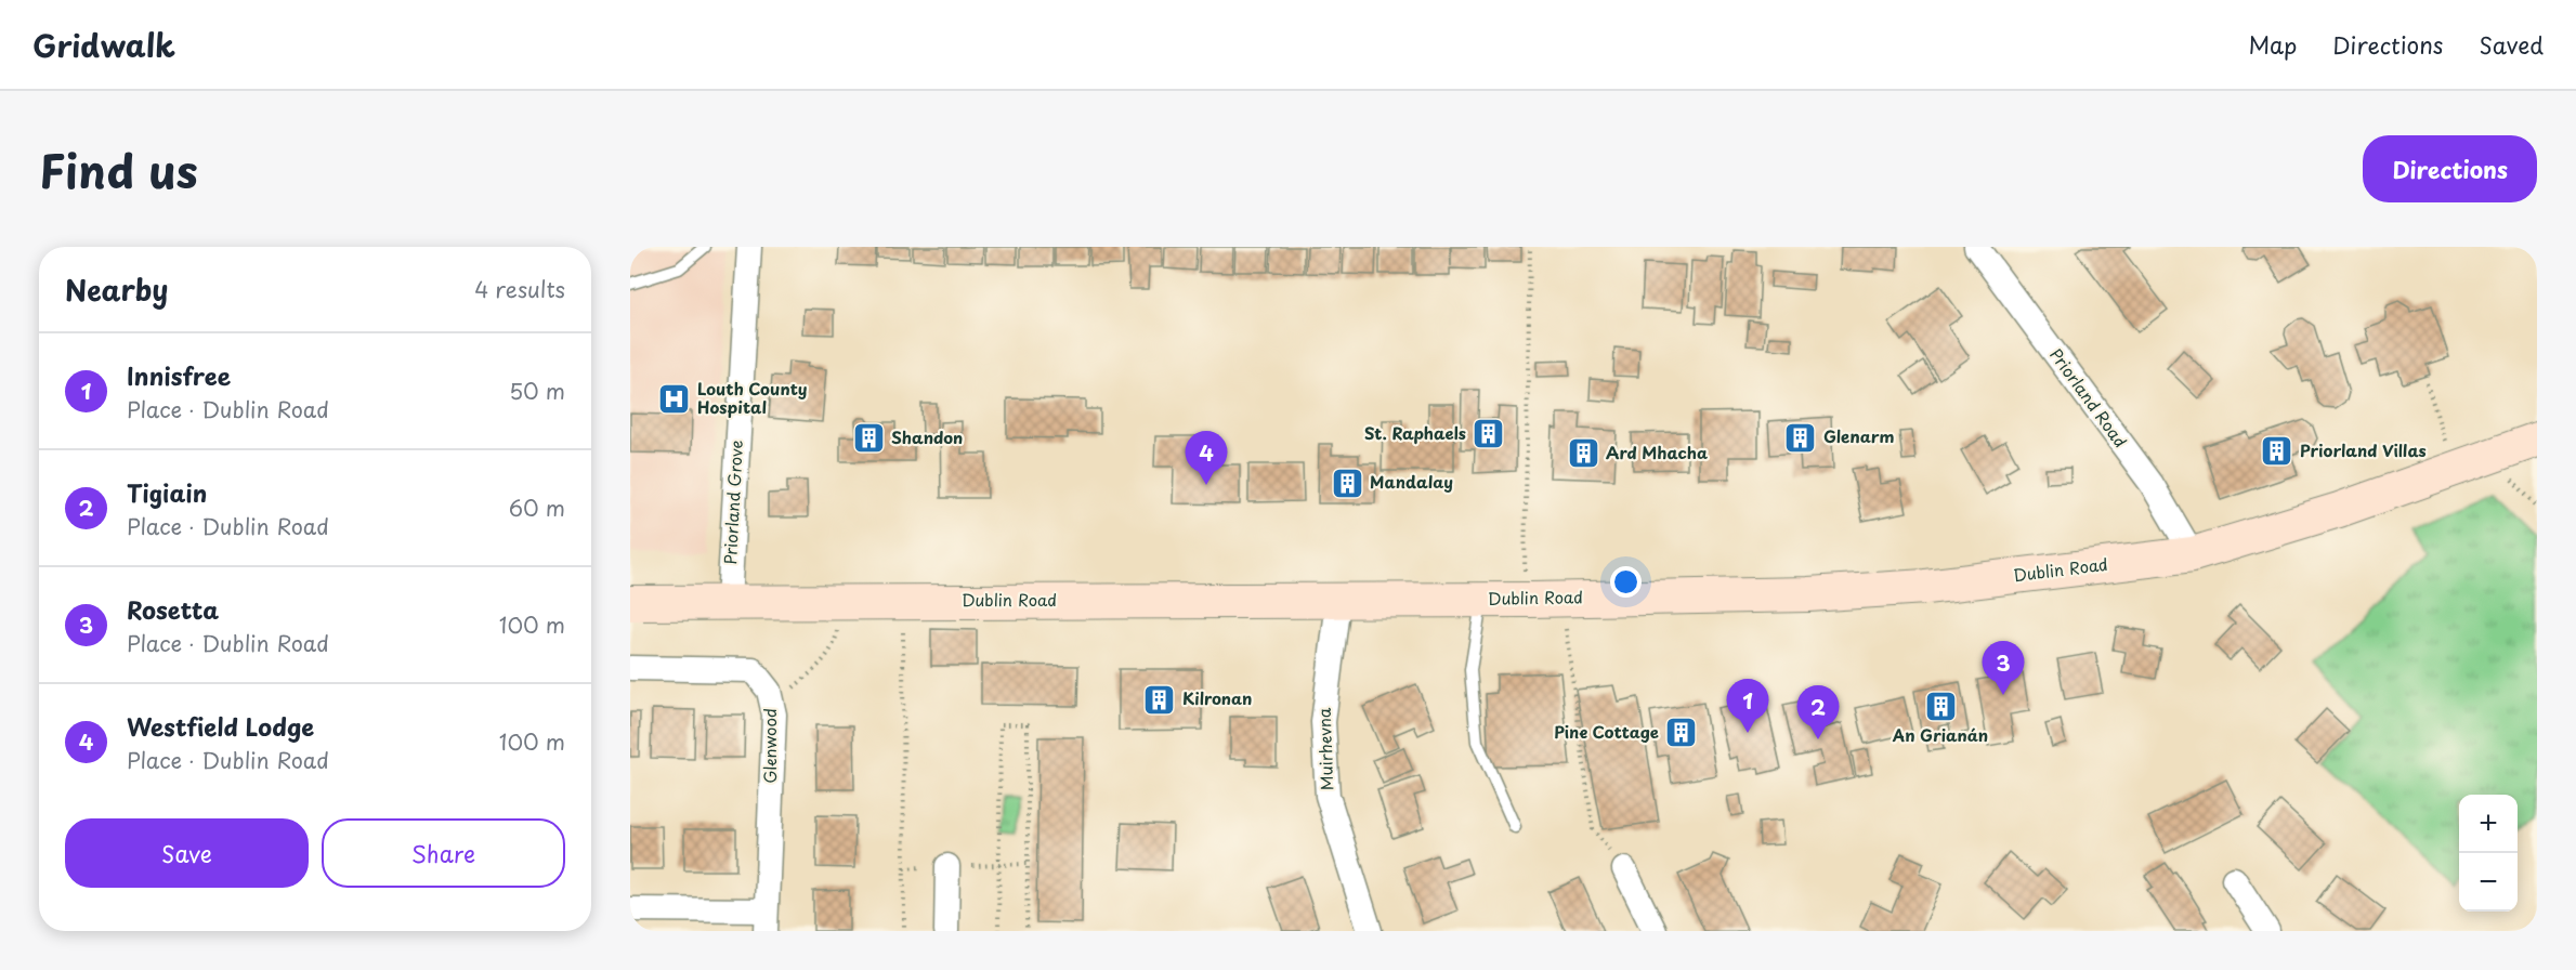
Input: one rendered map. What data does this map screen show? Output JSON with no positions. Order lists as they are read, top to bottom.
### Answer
{
  "streets": {
    "main road": ["Dublin Road"],
    "street": [
      "Priorland Road",
      "Priorland Grove",
      "Glenwood",
      "Muirhevna"
    ]
  },
  "crossings": [
    ["Priorland Road", "Dublin Road"],
    ["Priorland Grove", "Dublin Road"],
    ["Dublin Road", "Muirhevna"]
  ],
  "places": {
    "hospital": ["Louth County Hospital"],
    "building": [
      "St. Raphaels",
      "Glenarm",
      "Shandon",
      "Priorland Villas",
      "Ard Mhacha",
      "Mandalay",
      "Kilronan",
      "An Grianán",
      "Pine Cottage"
    ]
  },
  "page": {
    "header": "Gridwalk",
    "nav": ["Map", "Directions", "Saved"],
    "title": "Find us",
    "buttons": [
      "Directions",
      ["Save", "Share"]
    ],
    "heading": ["Nearby", "4 results"],
    "list": [
      {
        "mark": "1",
        "name": "Innisfree",
        "note": "Place · Dublin Road",
        "value": "50 m"
      },
      {
        "mark": "2",
        "name": "Tigiain",
        "note": "Place · Dublin Road",
        "value": "60 m"
      },
      {
        "mark": "3",
        "name": "Rosetta",
        "note": "Place · Dublin Road",
        "value": "100 m"
      },
      {
        "mark": "4",
        "name": "Westfield Lodge",
        "note": "Place · Dublin Road",
        "value": "100 m"
      }
    ],
    "pins": [
      "4",
      "3",
      "1",
      "2"
    ],
    "map_buttons": ["+", "−"]
  }
}
